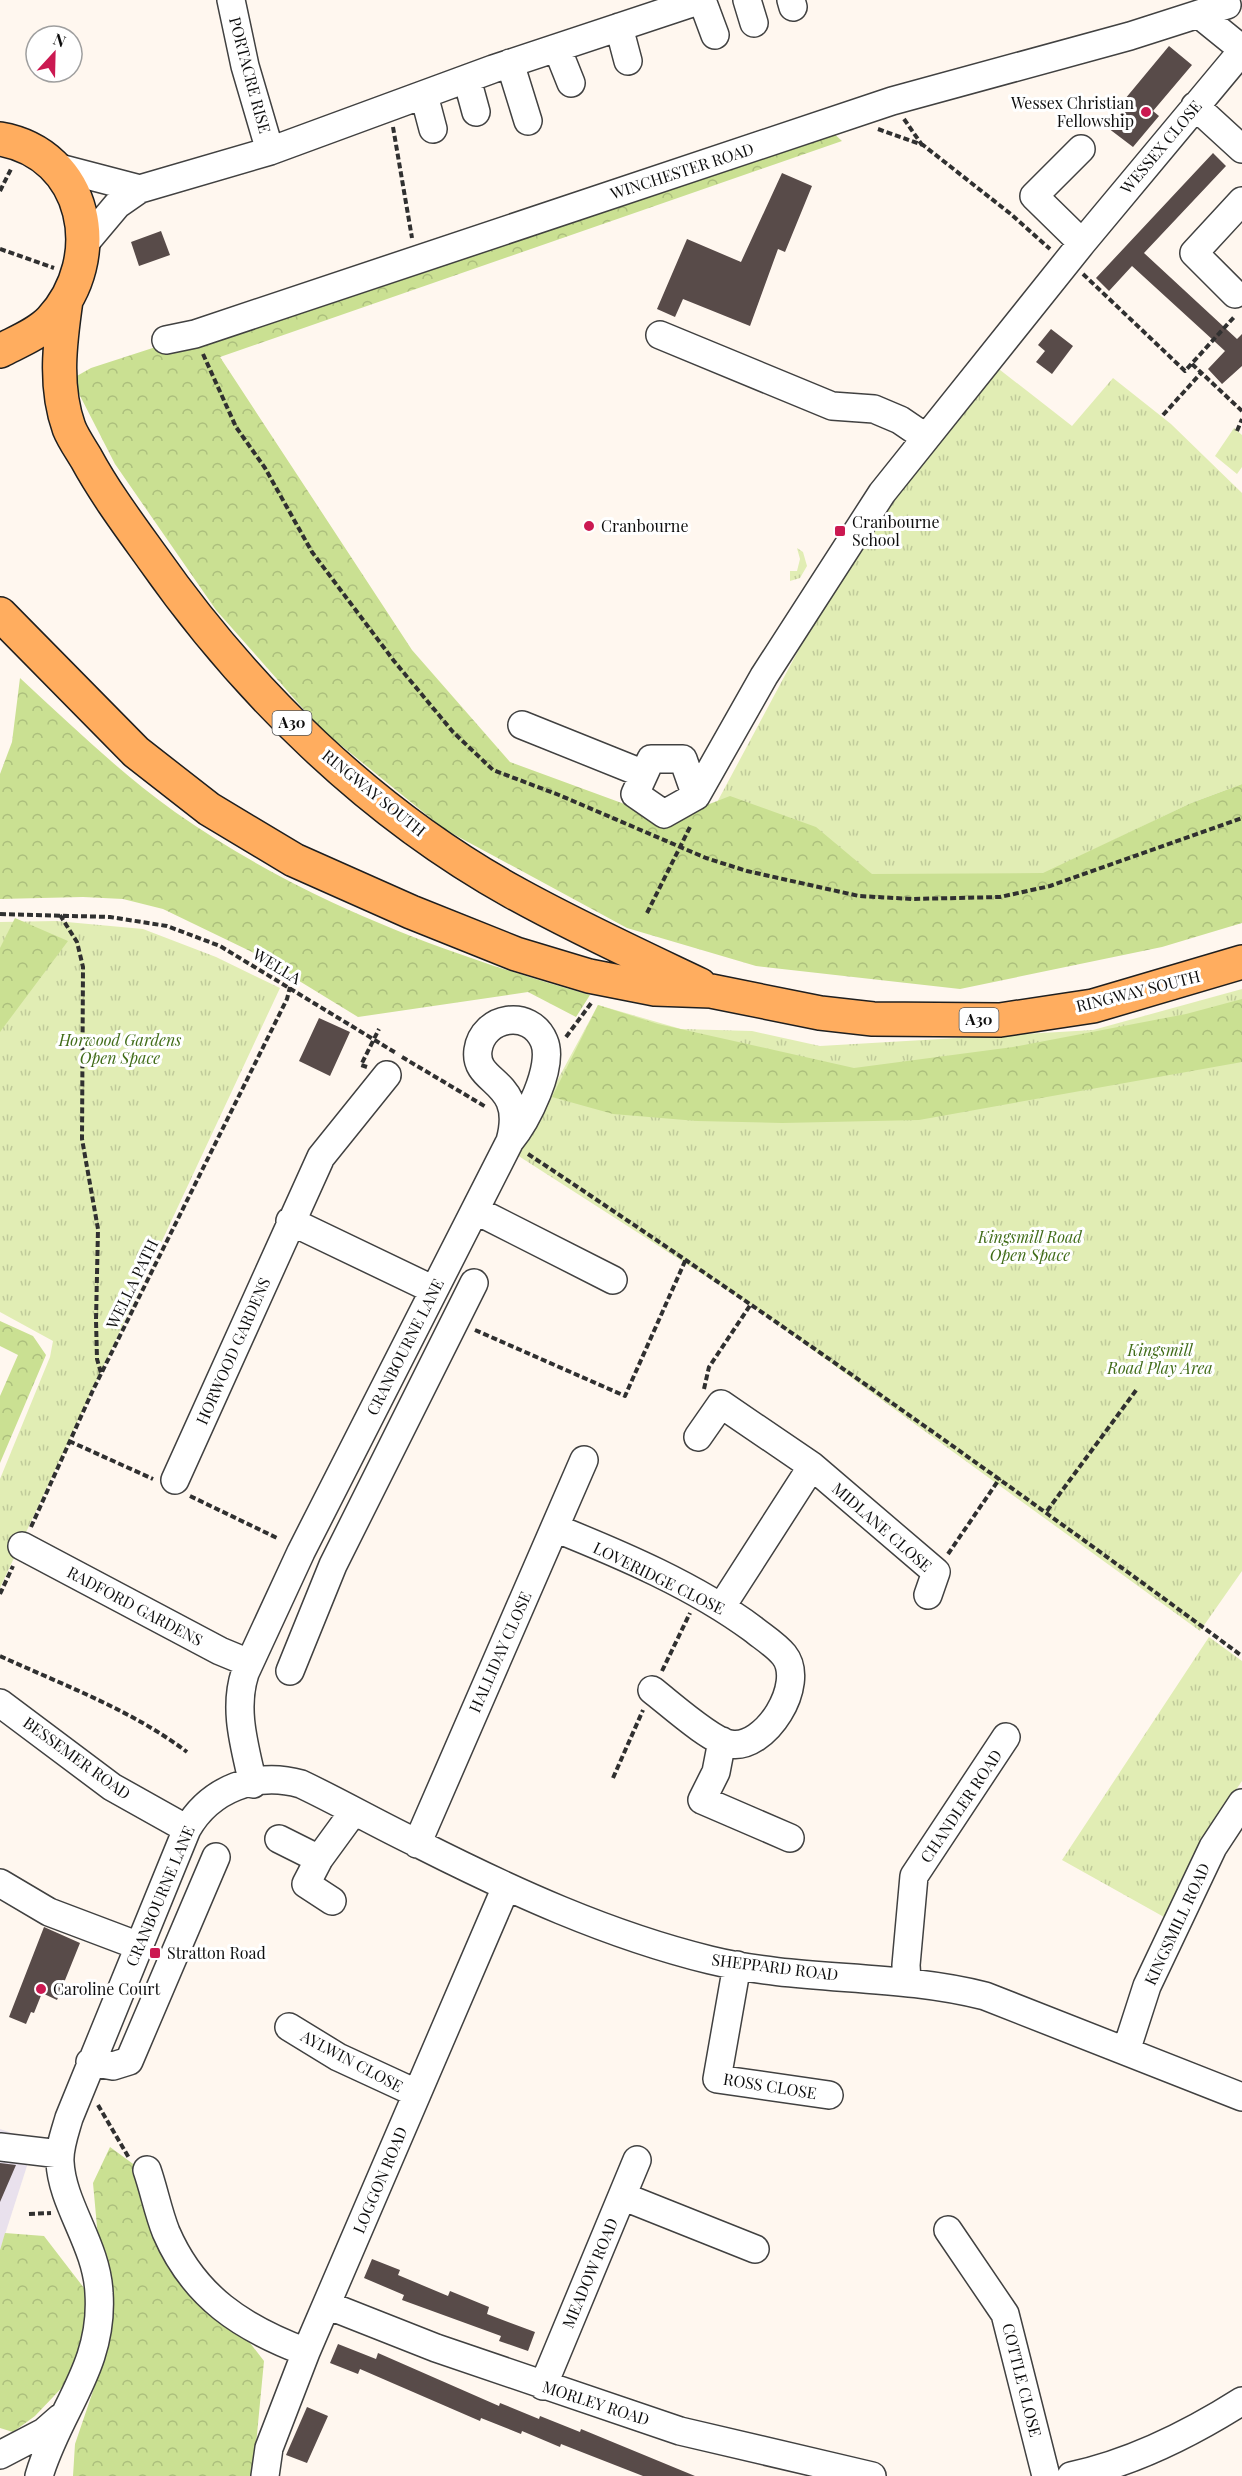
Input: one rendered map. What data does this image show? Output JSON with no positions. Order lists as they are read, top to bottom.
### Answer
{
  "streets": {
    "main road": ["A30", "RINGWAY SOUTH"],
    "street": [
      "PORTACRE RISE",
      "WESSEX CLOSE",
      "WINCHESTER ROAD",
      "CRANBOURNE LANE",
      "HORWOOD GARDENS",
      "MIDLANE CLOSE",
      "LOVERIDGE CLOSE",
      "RADFORD GARDENS",
      "HALLIDAY CLOSE",
      "BESSEMER ROAD",
      "CHANDLER ROAD",
      "KINGSMILL ROAD",
      "SHEPPARD ROAD",
      "AYLWIN CLOSE",
      "ROSS CLOSE",
      "LOGGON ROAD",
      "MEADOW ROAD",
      "COTTLE CLOSE",
      "MORLEY ROAD"
    ],
    "path": ["WELLA", "WELLA PATH"]
  },
  "crossings": [
    ["WELLA", "WELLA PATH"],
    ["WELLA PATH", "RADFORD GARDENS"],
    ["CRANBOURNE LANE", "RADFORD GARDENS"],
    ["CRANBOURNE LANE", "BESSEMER ROAD"],
    ["CRANBOURNE LANE", "SHEPPARD ROAD"],
    ["LOVERIDGE CLOSE", "HALLIDAY CLOSE"],
    ["HALLIDAY CLOSE", "SHEPPARD ROAD"],
    ["CHANDLER ROAD", "SHEPPARD ROAD"],
    ["KINGSMILL ROAD", "SHEPPARD ROAD"],
    ["SHEPPARD ROAD", "ROSS CLOSE"],
    ["SHEPPARD ROAD", "LOGGON ROAD"],
    ["AYLWIN CLOSE", "LOGGON ROAD"],
    ["LOGGON ROAD", "MORLEY ROAD"],
    ["MEADOW ROAD", "MORLEY ROAD"]
  ],
  "parks": ["Horwood Gardens Open Space", "Kingsmill Road Open Space", "Kingsmill Road Play Area"],
  "places": {
    "other": ["Wessex Christian Fellowship", "Cranbourne", "Caroline Court"],
    "transit": ["Cranbourne School", "Stratton Road"]
  },
  "north": "top"
}
